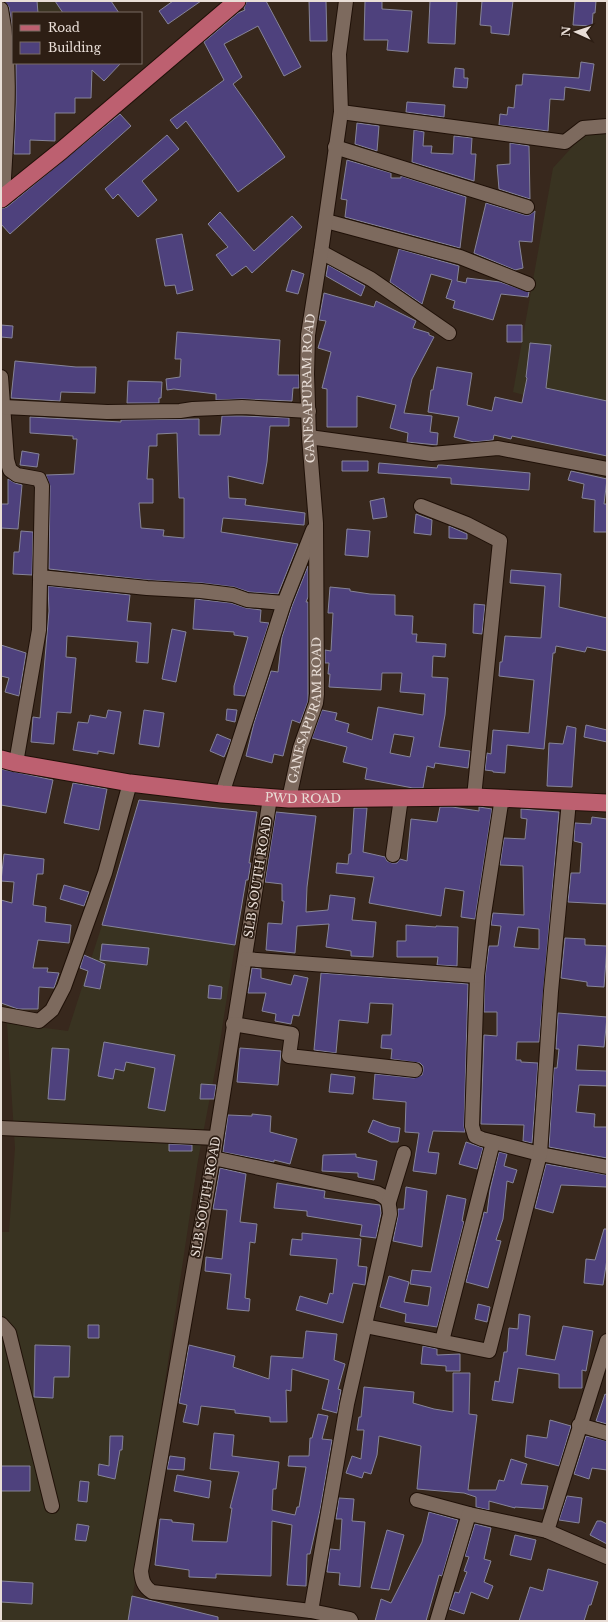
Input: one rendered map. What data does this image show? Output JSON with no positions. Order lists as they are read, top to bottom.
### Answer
{
  "streets": {
    "main road": ["PWD ROAD"],
    "street": ["GANESAPURAM ROAD", "SLB SOUTH ROAD"]
  },
  "crossings": [
    ["GANESAPURAM ROAD", "PWD ROAD"],
    ["PWD ROAD", "SLB SOUTH ROAD"]
  ],
  "legend": ["Road", "Building"],
  "north": "left"
}
